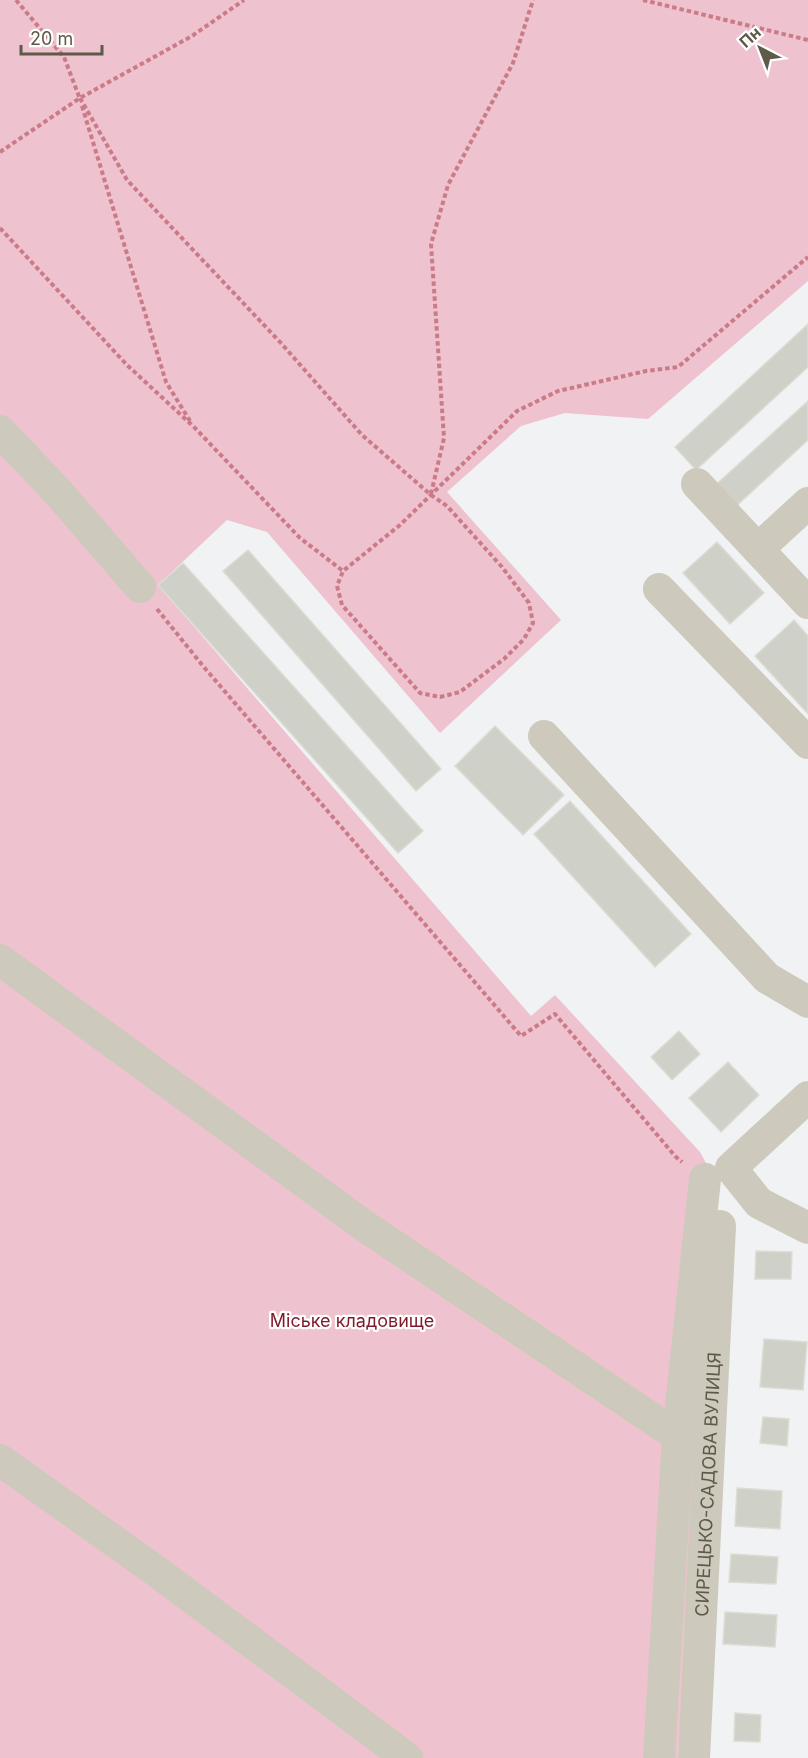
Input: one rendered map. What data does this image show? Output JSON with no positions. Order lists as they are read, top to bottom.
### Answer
{
  "streets": {
    "street": ["СИРЕЦЬКО-САДОВА ВУЛИЦЯ"]
  },
  "parks": ["Міське кладовище"],
  "scale_bar": "20 m",
  "north": "top left"
}
